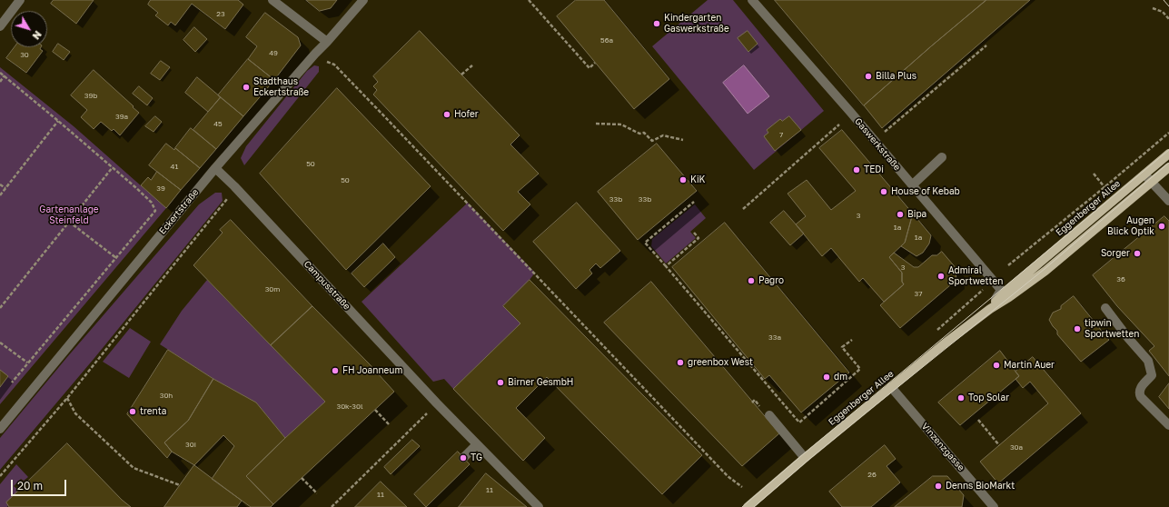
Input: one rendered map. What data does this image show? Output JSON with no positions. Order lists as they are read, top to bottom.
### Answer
{
  "streets": {
    "main road": ["Eggenberger Allee"],
    "street": [
      "Gaswerkstraße",
      "Eckertstraße",
      "Campusstraße",
      "Vinzenzgasse"
    ]
  },
  "crossings": [
    ["Gaswerkstraße", "Eggenberger Allee"],
    ["Eggenberger Allee", "Vinzenzgasse"],
    ["Eckertstraße", "Campusstraße"]
  ],
  "parks": ["Gartenanlage Steinfeld"],
  "places": [
    "Kindergarten Gaswerkstraße",
    "Billa Plus",
    "Stadthaus Eckertstraße",
    "Hofer",
    "TEDi",
    "KiK",
    "House of Kebab",
    "Bipa",
    "Augen Blick Optik",
    "Sorger",
    "Admiral Sportwetten",
    "Pagro",
    "tipwin Sportwetten",
    "greenbox West",
    "Martin Auer",
    "FH Joanneum",
    "dm",
    "Birner GesmbH",
    "Top Solar",
    "trenta",
    "TG",
    "Denns BioMarkt"
  ],
  "house_numbers": [
    "23",
    "56a",
    "49",
    "30",
    "39b",
    "39a",
    "45",
    "7",
    "50",
    "41",
    "50",
    "39",
    "33b",
    "33b",
    "3",
    "1a",
    "1a",
    "3",
    "36",
    "30m",
    "37",
    "33a",
    "30h",
    "30k-30l",
    "30i",
    "30a",
    "26",
    "11",
    "11"
  ],
  "scale_bar": "20 m",
  "north": "bottom right"
}
